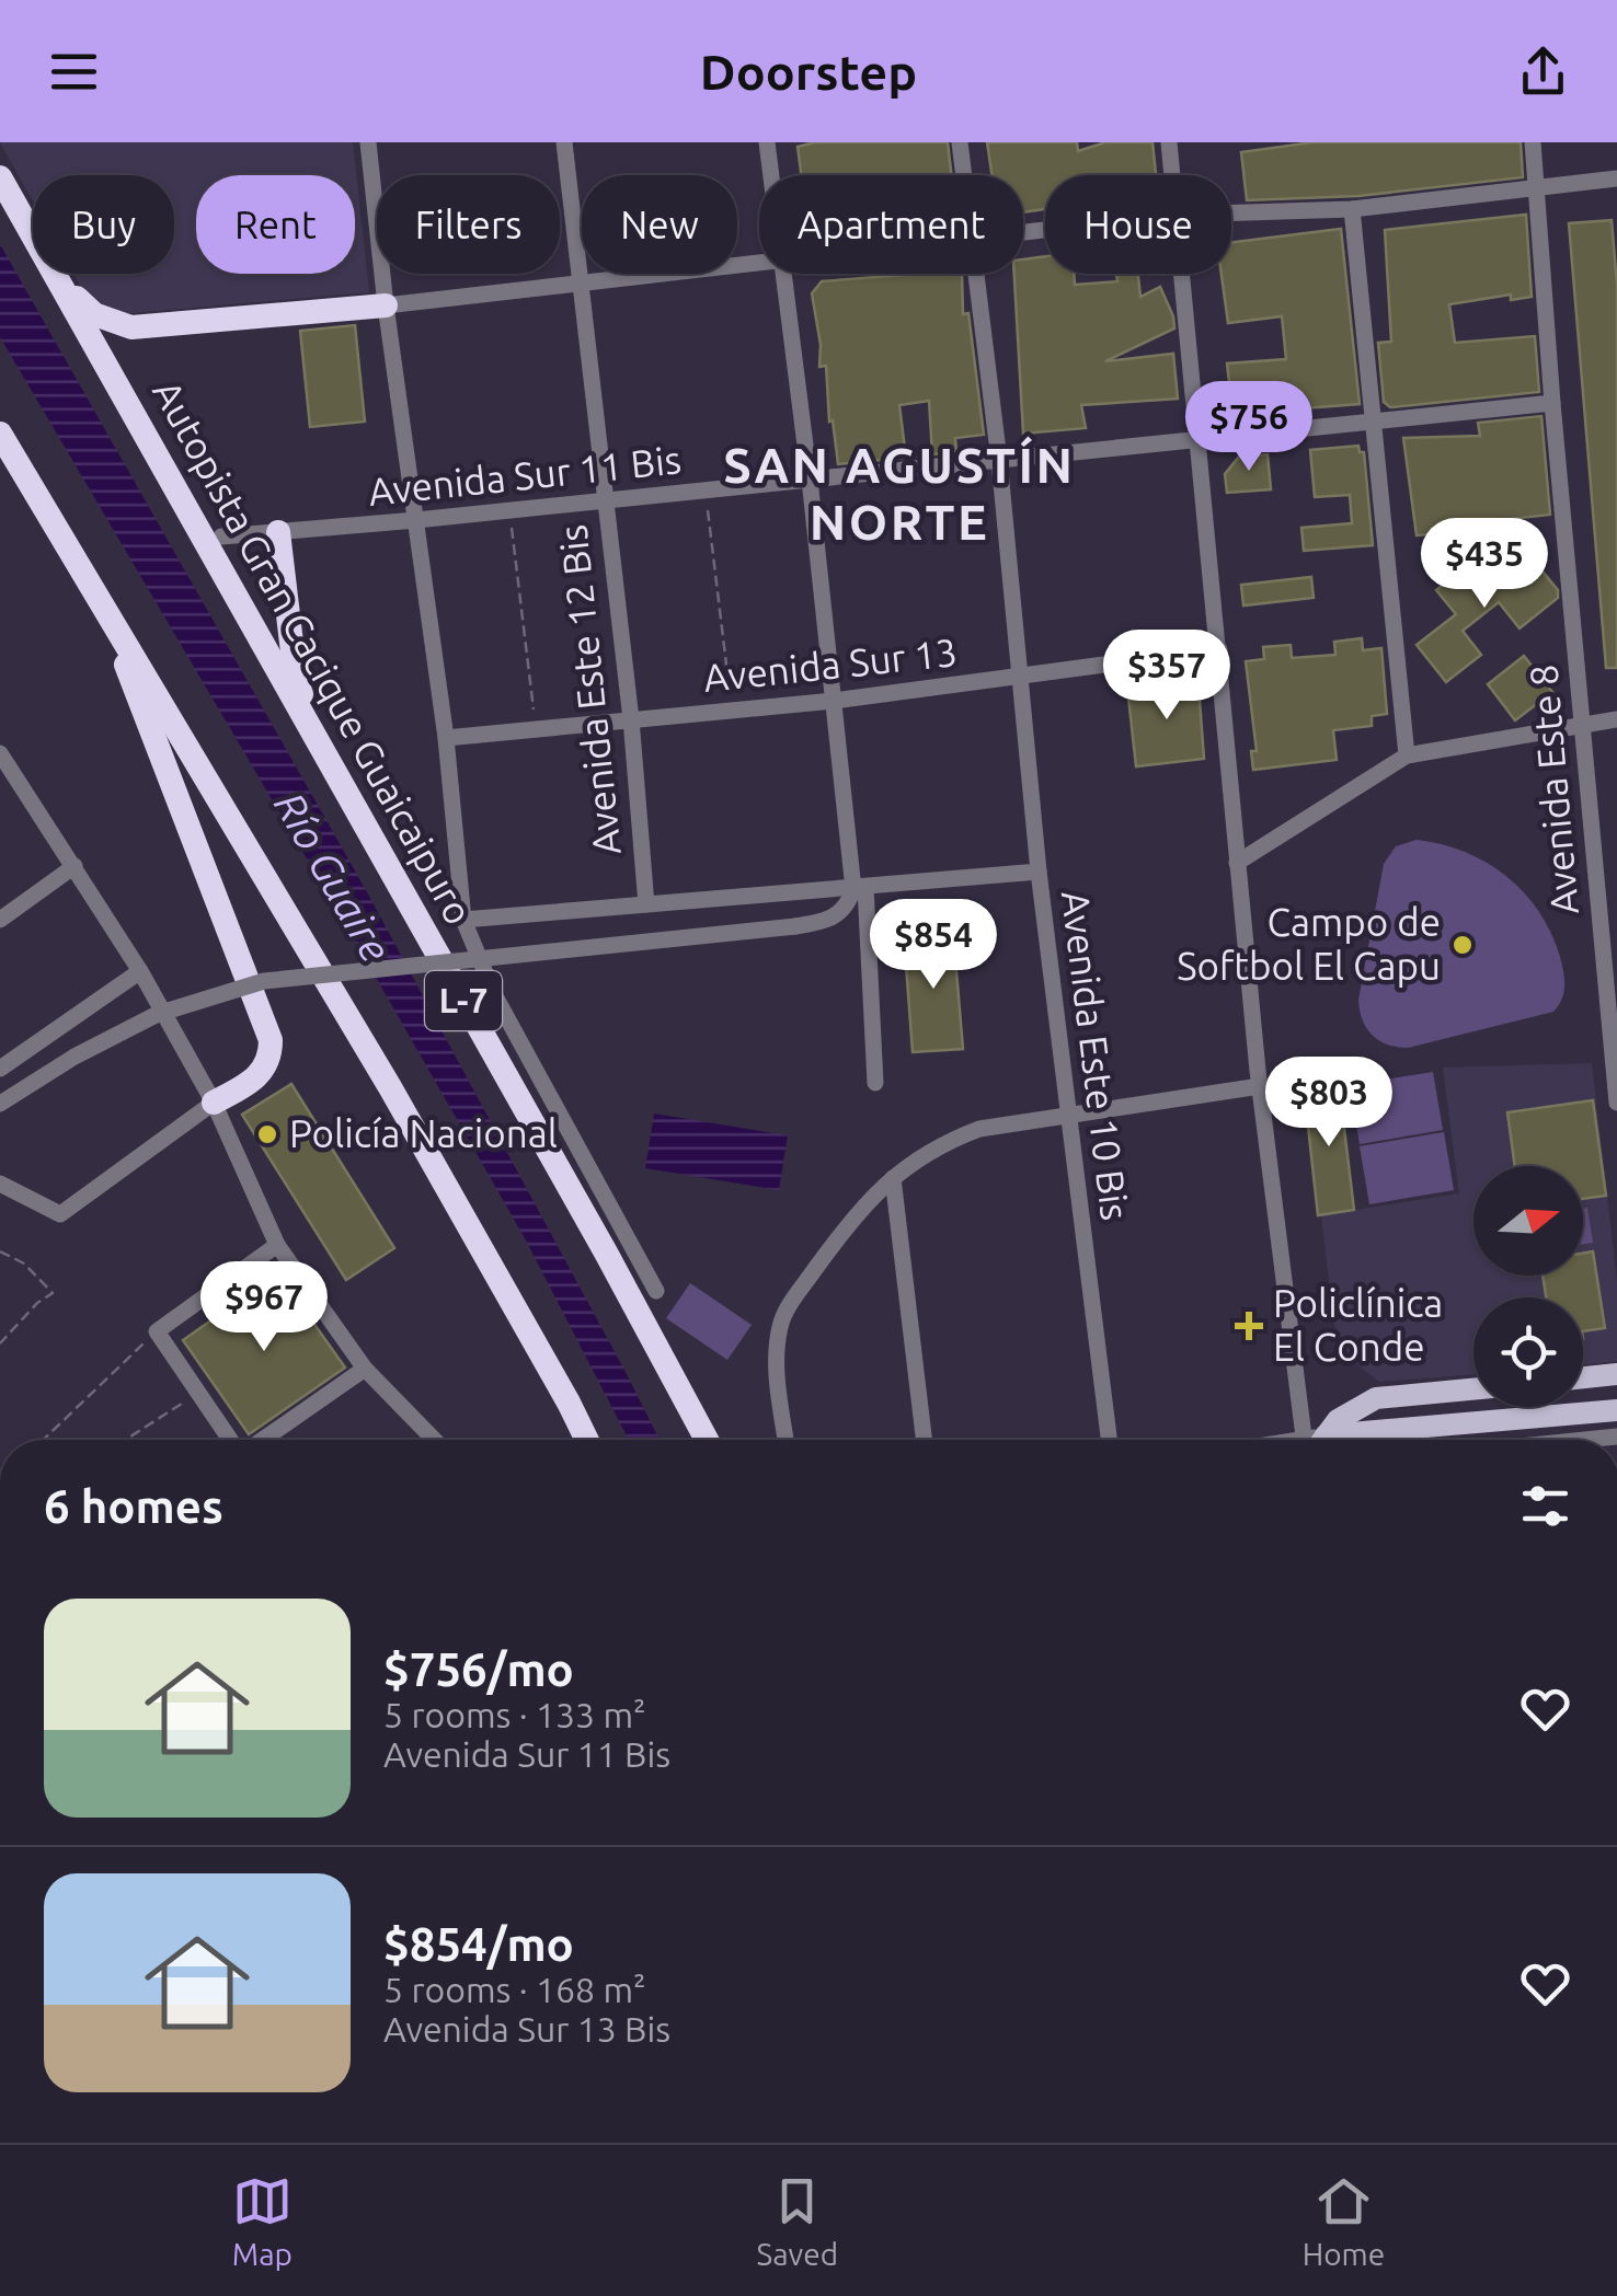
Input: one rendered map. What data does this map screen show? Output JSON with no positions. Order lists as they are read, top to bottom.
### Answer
{
  "streets": {
    "highway": ["Autopista Gran Cacique Guaicaipuro", "L-7"],
    "street": [
      "Avenida Sur 11 Bis",
      "Avenida Sur 13",
      "Avenida Este 12 Bis",
      "Avenida Este 8",
      "Avenida Este 10 Bis"
    ]
  },
  "crossings": [
    ["Avenida Sur 11 Bis", "Avenida Este 12 Bis"],
    ["Avenida Sur 11 Bis", "Avenida Este 8"],
    ["Avenida Sur 11 Bis", "Avenida Este 10 Bis"],
    ["Avenida Sur 13", "Avenida Este 12 Bis"],
    ["Avenida Sur 13", "Avenida Este 10 Bis"]
  ],
  "districts": ["SAN AGUSTÍN NORTE"],
  "water": ["Río Guaire"],
  "places": {
    "other": ["Campo de Softbol El Capu", "Policía Nacional"],
    "health": ["Policlínica El Conde"]
  },
  "north": "right",
  "page": {
    "header": "Doorstep",
    "chip": [
      "Buy",
      "Rent",
      "Filters",
      "New",
      "Apartment",
      "House"
    ],
    "price": [
      "$756",
      "$435",
      "$357",
      "$854",
      "$803",
      "$967"
    ],
    "heading": "6 homes",
    "list": [
      {
        "name": "$756/mo",
        "note": "5 rooms · 133 m² · Avenida Sur 11 Bis"
      },
      {
        "name": "$854/mo",
        "note": "5 rooms · 168 m² · Avenida Sur 13 Bis"
      }
    ],
    "tabs": ["Map", "Saved", "Home"]
  }
}
